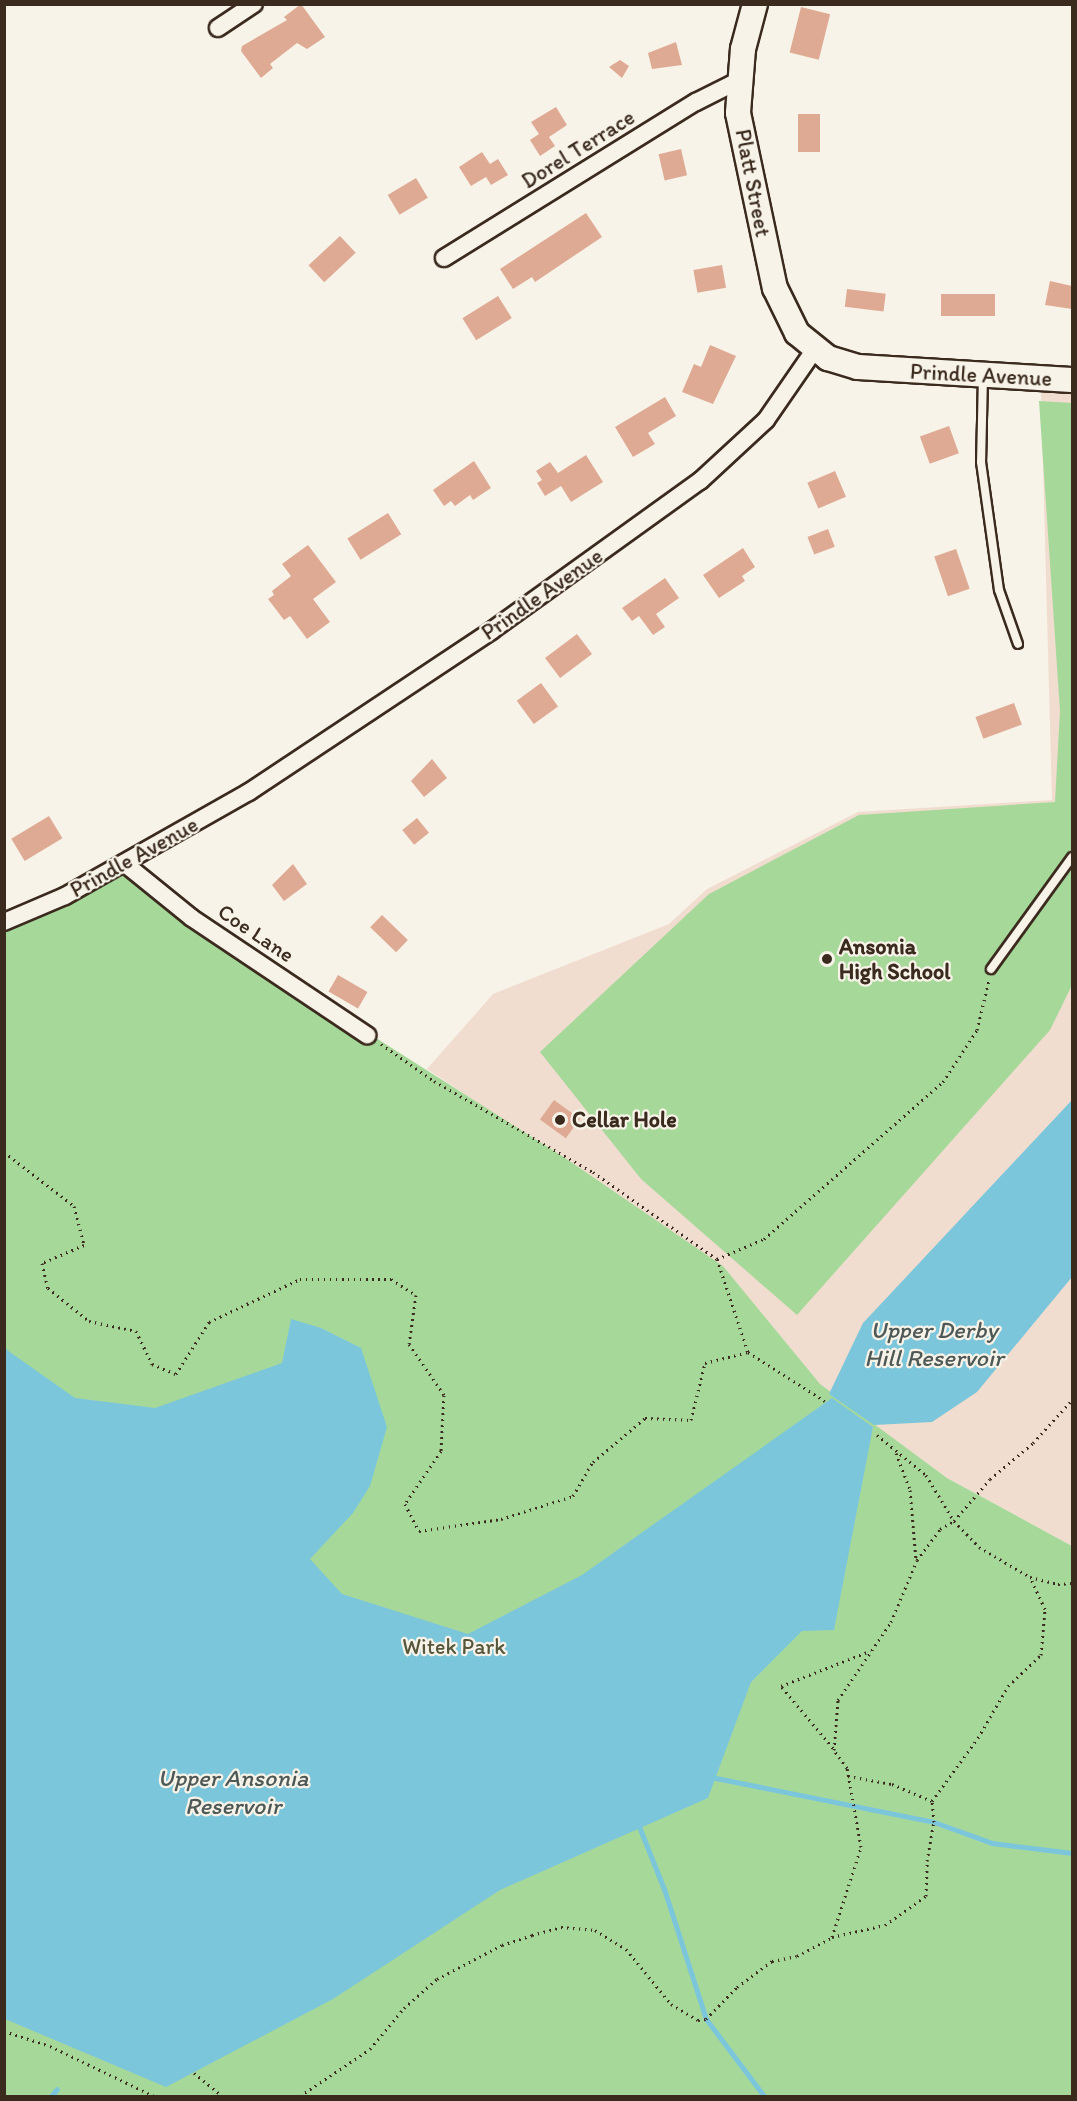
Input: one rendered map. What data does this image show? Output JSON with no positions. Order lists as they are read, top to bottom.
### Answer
{
  "streets": {
    "main road": ["Platt Street", "Prindle Avenue"],
    "street": ["Dorel Terrace", "Coe Lane"]
  },
  "crossings": [
    ["Dorel Terrace", "Platt Street"],
    ["Platt Street", "Prindle Avenue"],
    ["Prindle Avenue", "Coe Lane"]
  ],
  "water": ["Upper Derby Hill Reservoir", "Upper Ansonia Reservoir"],
  "parks": ["Witek Park"],
  "places": ["Ansonia High School", "Cellar Hole"]
}
